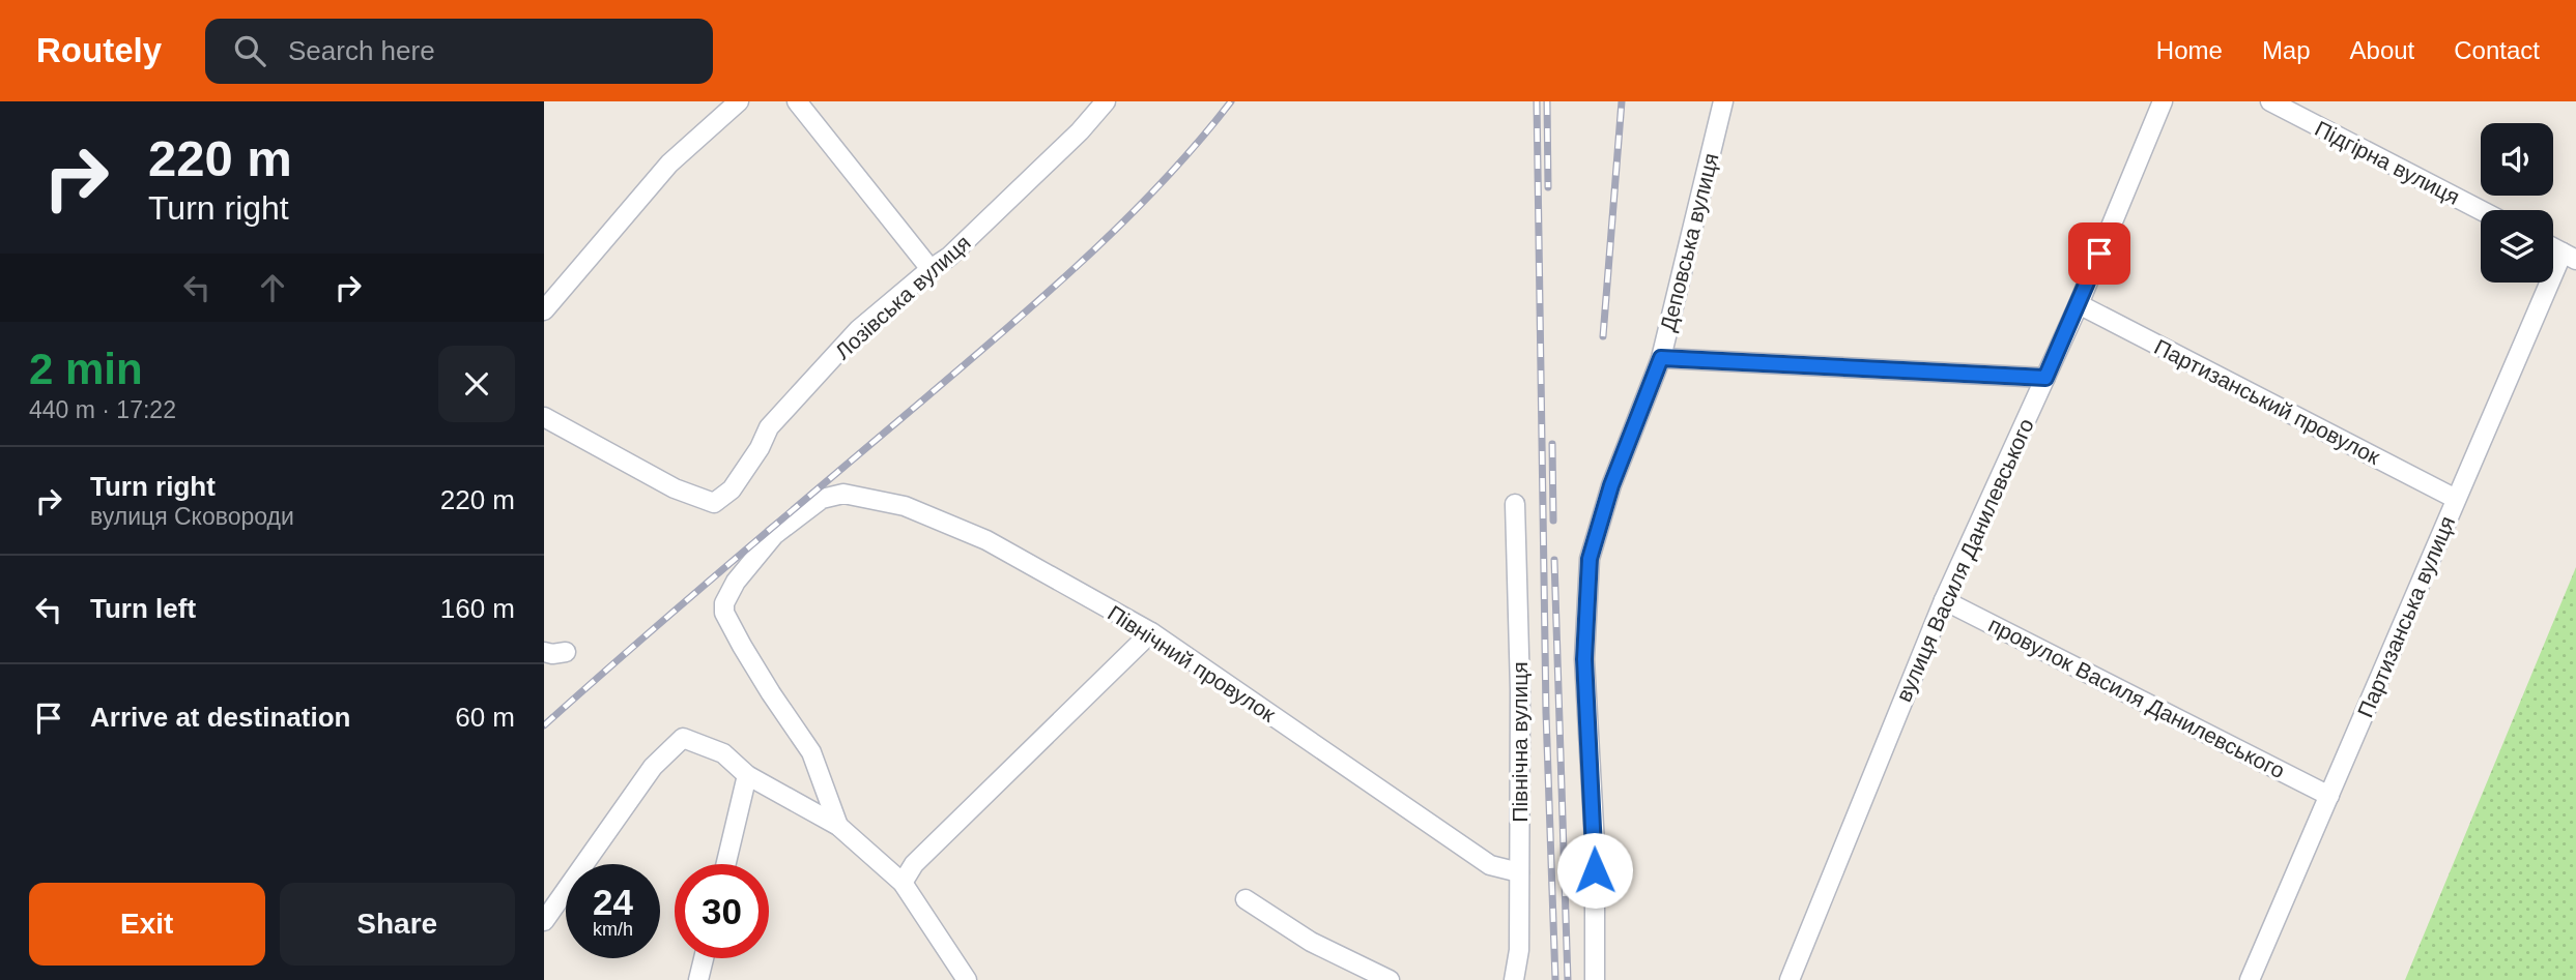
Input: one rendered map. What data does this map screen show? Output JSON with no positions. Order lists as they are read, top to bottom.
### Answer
{
  "streets": {
    "street": [
      "Підгірна вулиця",
      "Деповська вулиця",
      "Лозівська вулиця",
      "Партизанський провулок",
      "вулиця Василя Данилевського",
      "Партизанська вулиця",
      "Північний провулок",
      "провулок Василя Данилевського",
      "Північна вулиця"
    ]
  },
  "crossings": [
    ["Партизанський провулок", "вулиця Василя Данилевського"],
    ["Партизанський провулок", "Партизанська вулиця"],
    ["вулиця Василя Данилевського", "провулок Василя Данилевського"],
    ["Партизанська вулиця", "провулок Василя Данилевського"],
    ["Північний провулок", "Північна вулиця"]
  ],
  "page": {
    "header": "Routely",
    "search": "Search here",
    "nav": [
      "Home",
      "Map",
      "About",
      "Contact"
    ],
    "turn": ["220 m", "Turn right"],
    "heading": ["2 min", "440 m · 17:22"],
    "list": [
      {
        "name": "Turn right",
        "note": "вулиця Сковороди",
        "value": "220 m"
      },
      {
        "name": "Turn left",
        "value": "160 m"
      },
      {
        "name": "Arrive at destination",
        "value": "60 m"
      }
    ],
    "speed": "24 km/h",
    "limit": "30",
    "buttons": ["Exit", "Share"]
  }
}
